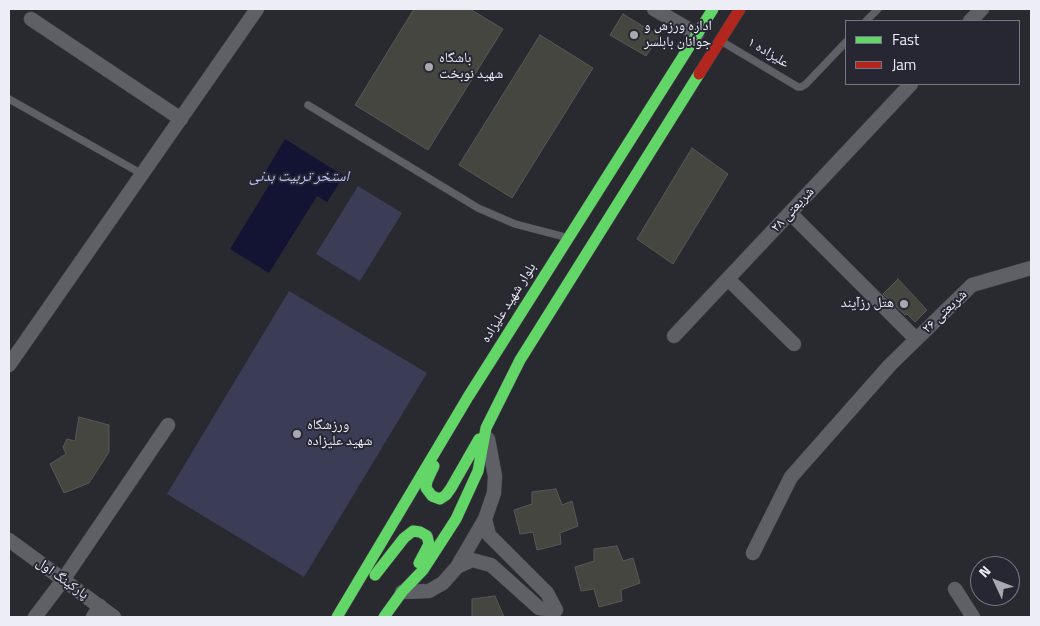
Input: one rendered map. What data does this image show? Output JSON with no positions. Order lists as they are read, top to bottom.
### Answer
{
  "streets": {
    "main road": ["بلوار شهید علیزاده"],
    "street": ["شریعتی ۲۸", "شریعتی ۲۶", "پارکینگ اول"],
    "lane": ["علیزاده ۱"]
  },
  "water": ["استخر تربیت بدنی"],
  "places": [
    "اداره ورزش و جوانان بابلسر",
    "باشگاه شهید نوبخت",
    "هتل رزآیند",
    "ورزشگاه شهید علیزاده"
  ],
  "legend": ["Fast", "Jam"],
  "north": "top left"
}
